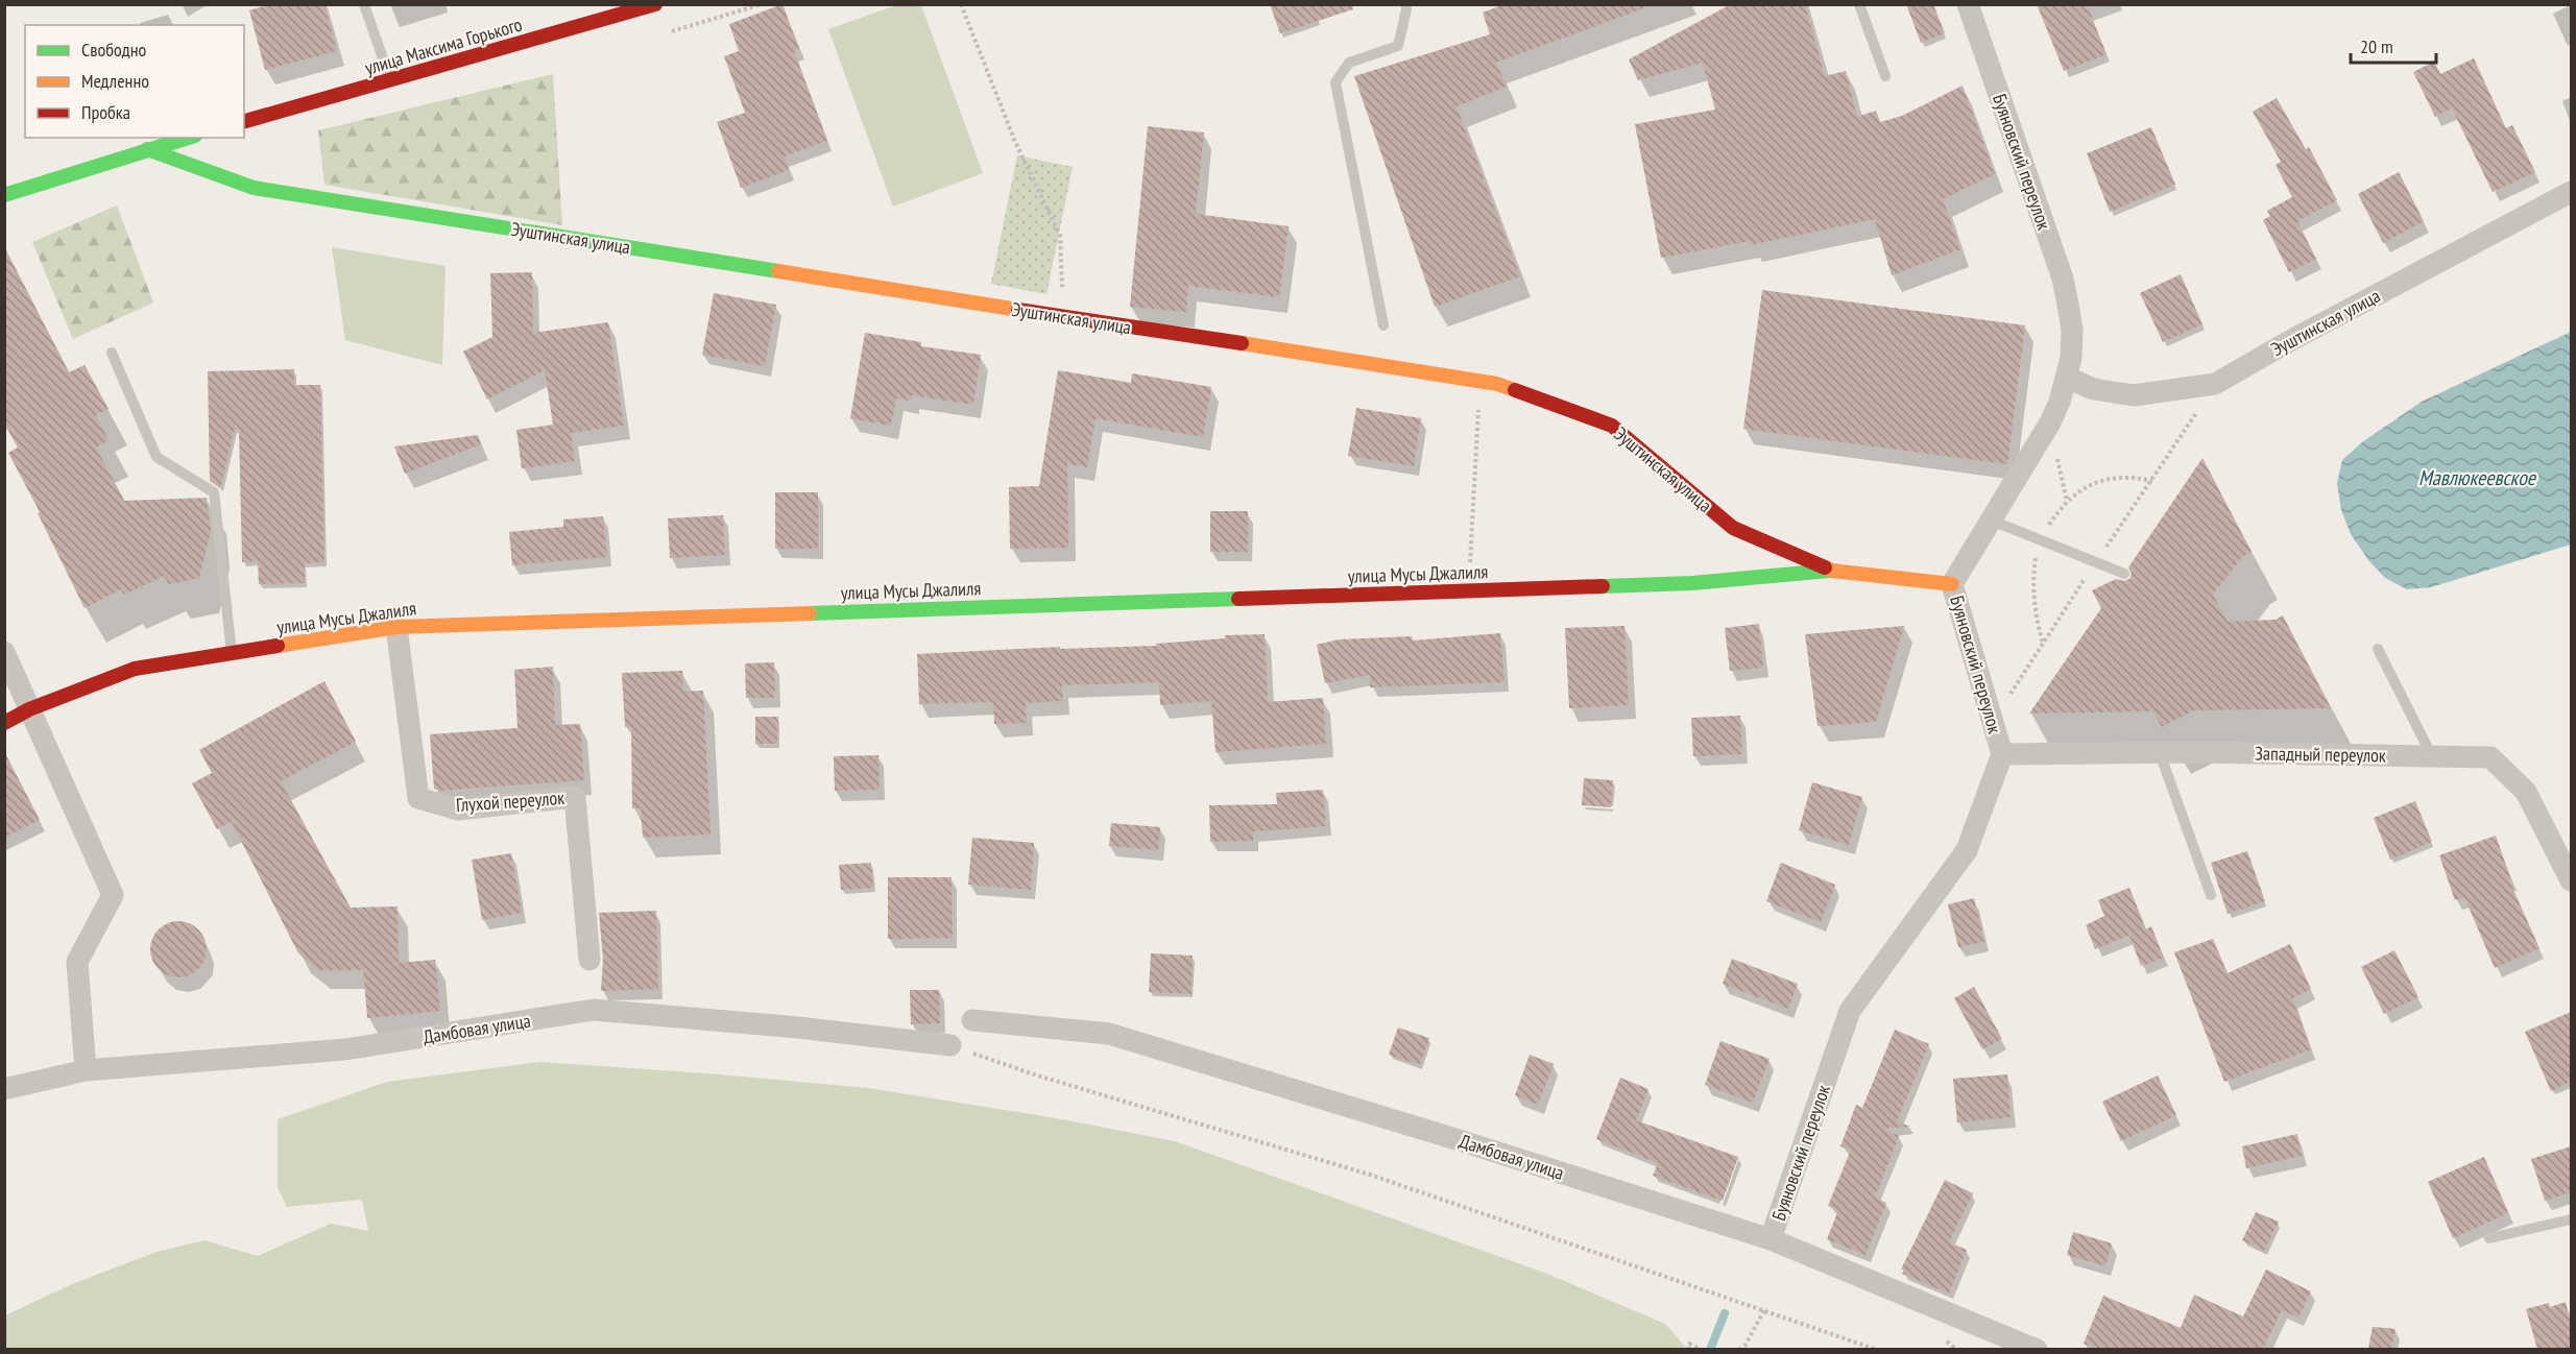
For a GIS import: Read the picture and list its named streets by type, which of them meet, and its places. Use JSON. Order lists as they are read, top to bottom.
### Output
{
  "streets": {
    "street": [
      "улица Максима Горького",
      "Буяновский переулок",
      "Эуштинская улица",
      "улица Мусы Джалиля",
      "Западный переулок",
      "Глухой переулок",
      "Дамбовая улица"
    ]
  },
  "crossings": [
    ["Буяновский переулок", "Эуштинская улица"],
    ["Буяновский переулок", "Западный переулок"],
    ["Буяновский переулок", "Дамбовая улица"],
    ["Эуштинская улица", "улица Мусы Джалиля"],
    ["улица Мусы Джалиля", "Глухой переулок"]
  ],
  "water": ["Мавлюкеевское"],
  "legend": ["Свободно", "Медленно", "Пробка"],
  "scale_bar": "20 m"
}
